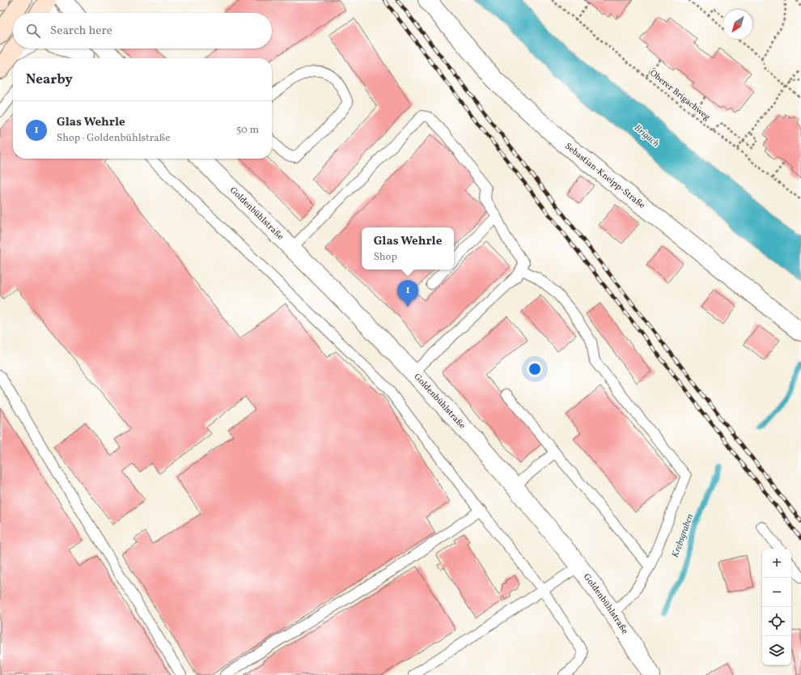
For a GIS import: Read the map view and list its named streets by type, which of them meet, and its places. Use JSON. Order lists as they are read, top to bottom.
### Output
{
  "streets": {
    "street": ["Sebastian-Kneipp-Straße", "Goldenbühlstraße"],
    "path": ["Oberer Brigachweg"]
  },
  "water": ["Brigach", "Krebsgraben"],
  "north": "bottom left",
  "page": {
    "search": "Search here",
    "heading": "Nearby",
    "list": [
      {
        "mark": "1",
        "name": "Glas Wehrle",
        "note": "Shop · Goldenbühlstraße",
        "value": "50 m"
      }
    ],
    "popup": ["Glas Wehrle", "Shop"],
    "pins": "1",
    "map_buttons": ["+", "−"]
  }
}
